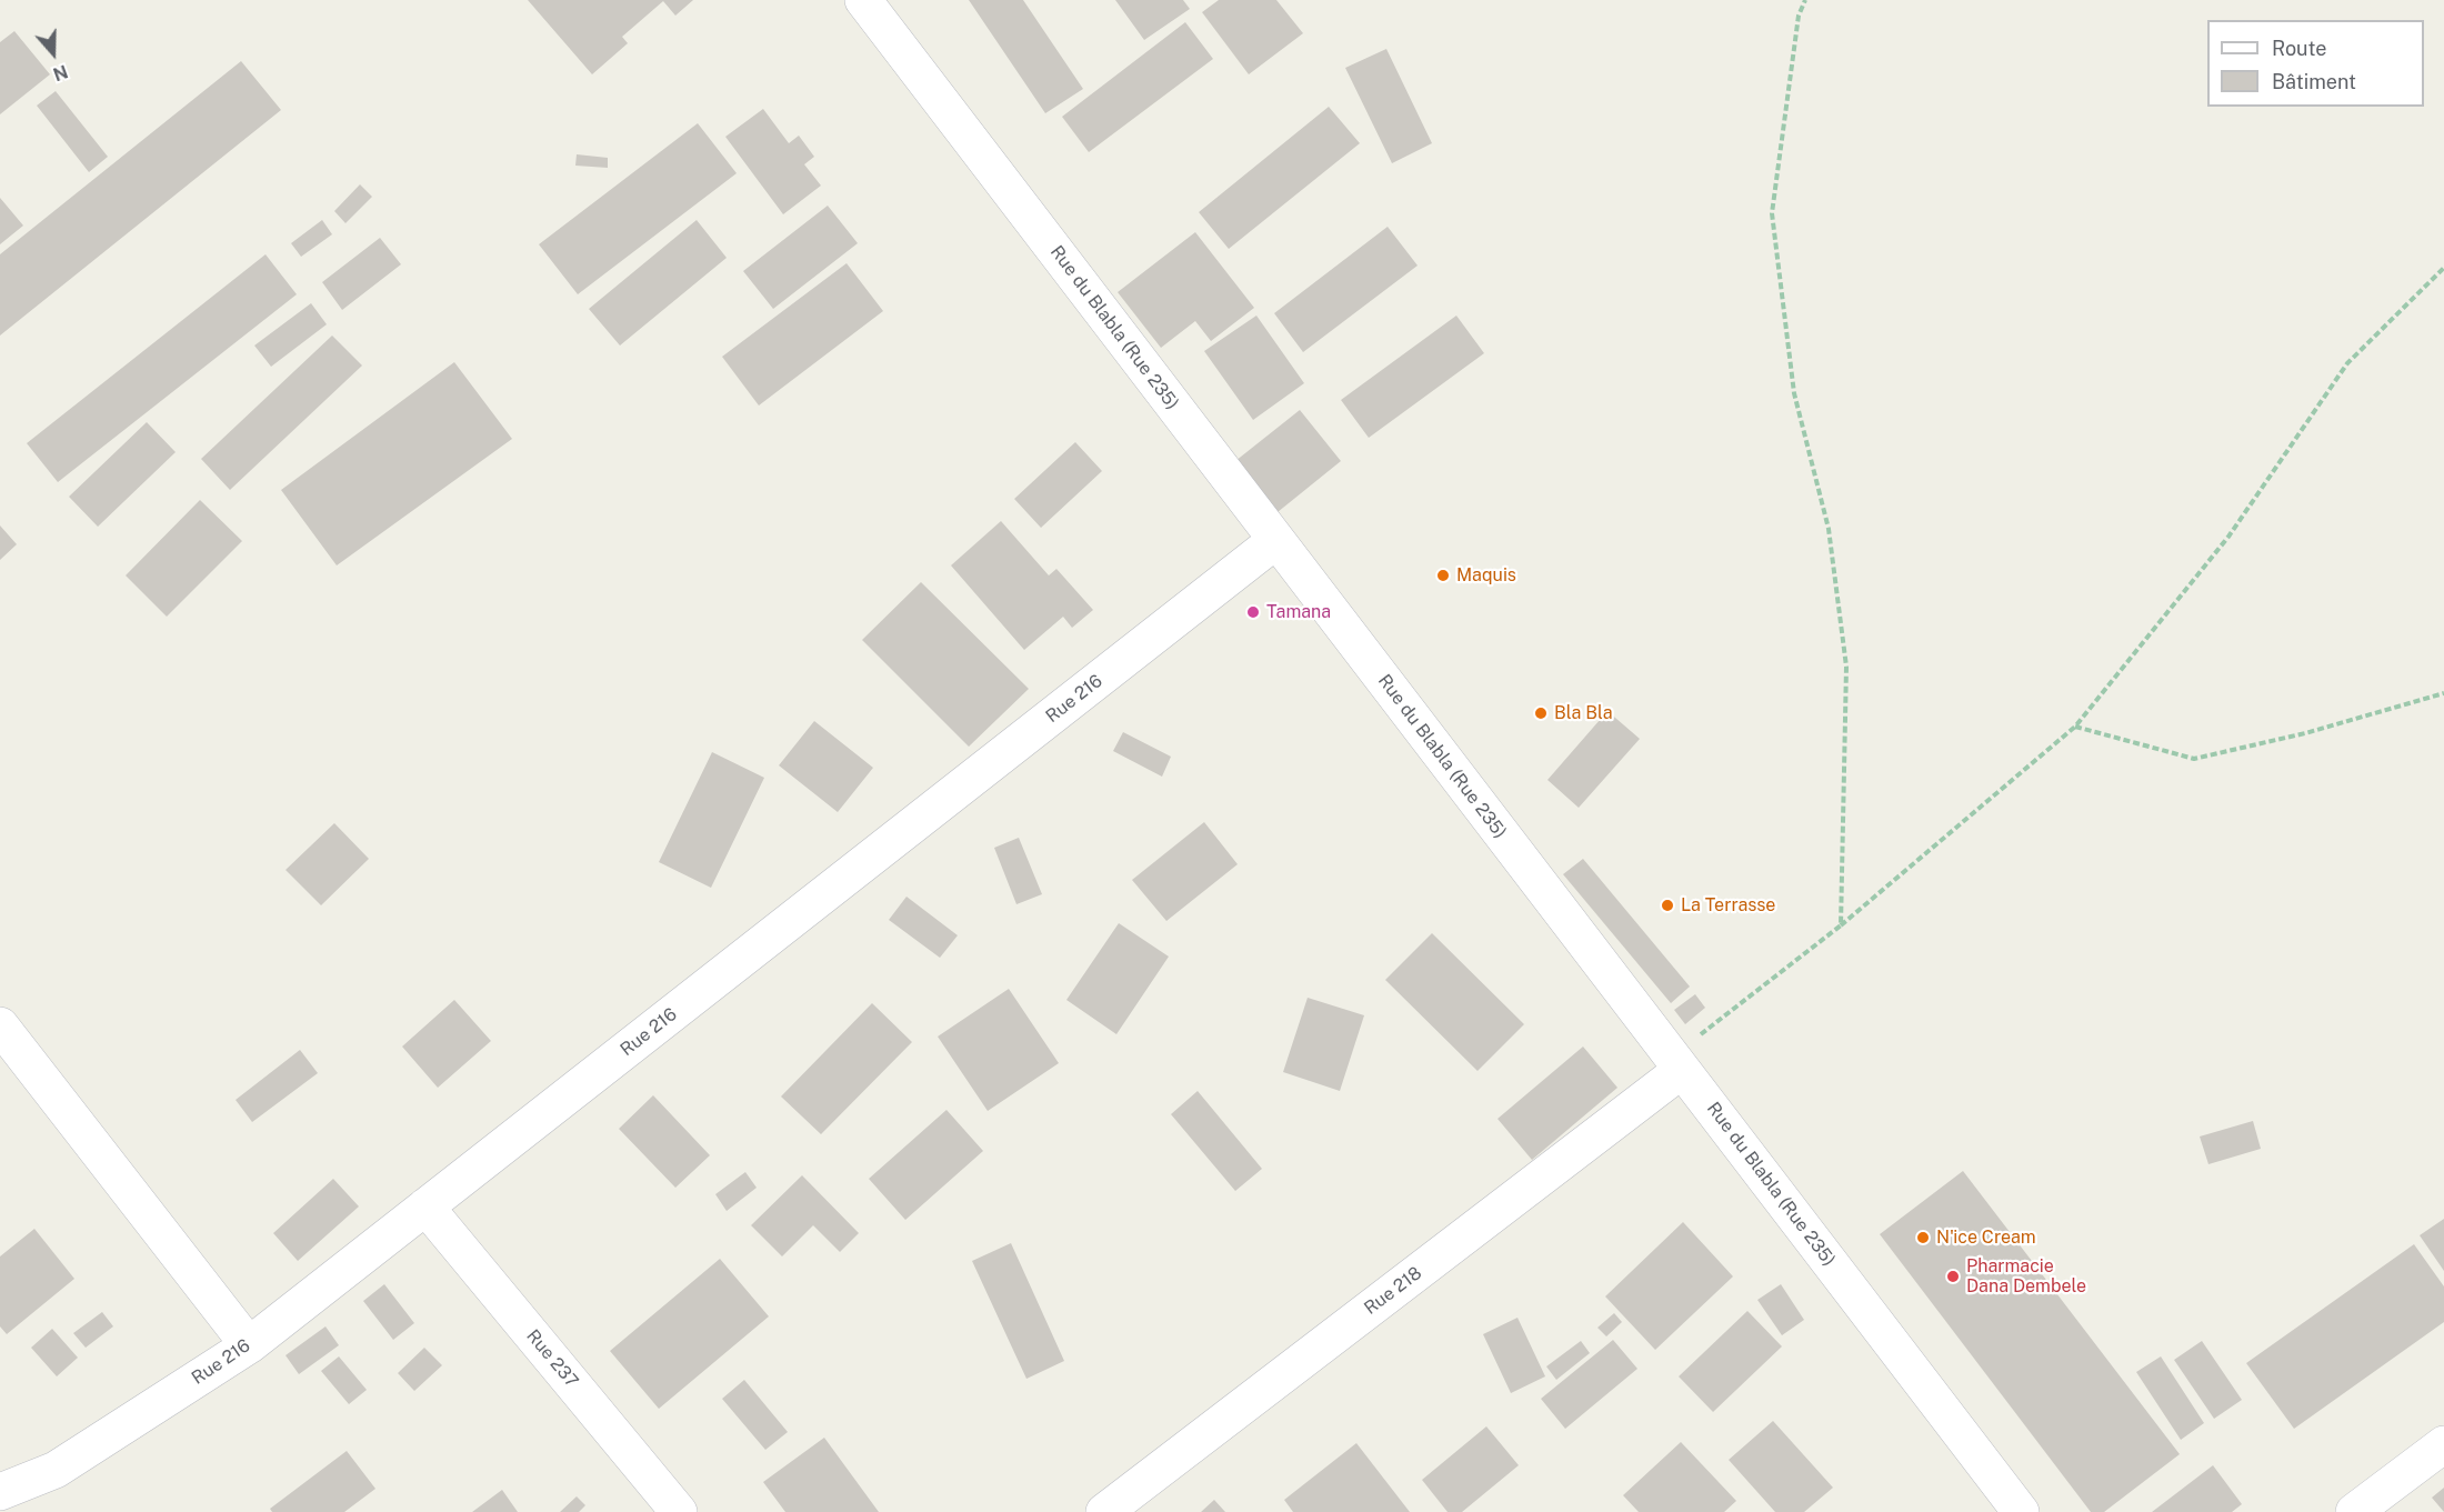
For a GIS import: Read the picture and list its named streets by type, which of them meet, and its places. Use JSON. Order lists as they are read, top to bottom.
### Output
{
  "streets": {
    "street": [
      "Rue du Blabla (Rue 235)",
      "Rue 216",
      "Rue 218",
      "Rue 237"
    ]
  },
  "crossings": [
    ["Rue du Blabla (Rue 235)", "Rue 216"],
    ["Rue du Blabla (Rue 235)", "Rue 218"],
    ["Rue 216", "Rue 237"]
  ],
  "places": [
    "Maquis",
    "Tamana",
    "Bla Bla",
    "La Terrasse",
    "N'ice Cream",
    "Pharmacie Dana Dembele"
  ],
  "legend": ["Route", "Bâtiment"],
  "north": "bottom"
}
